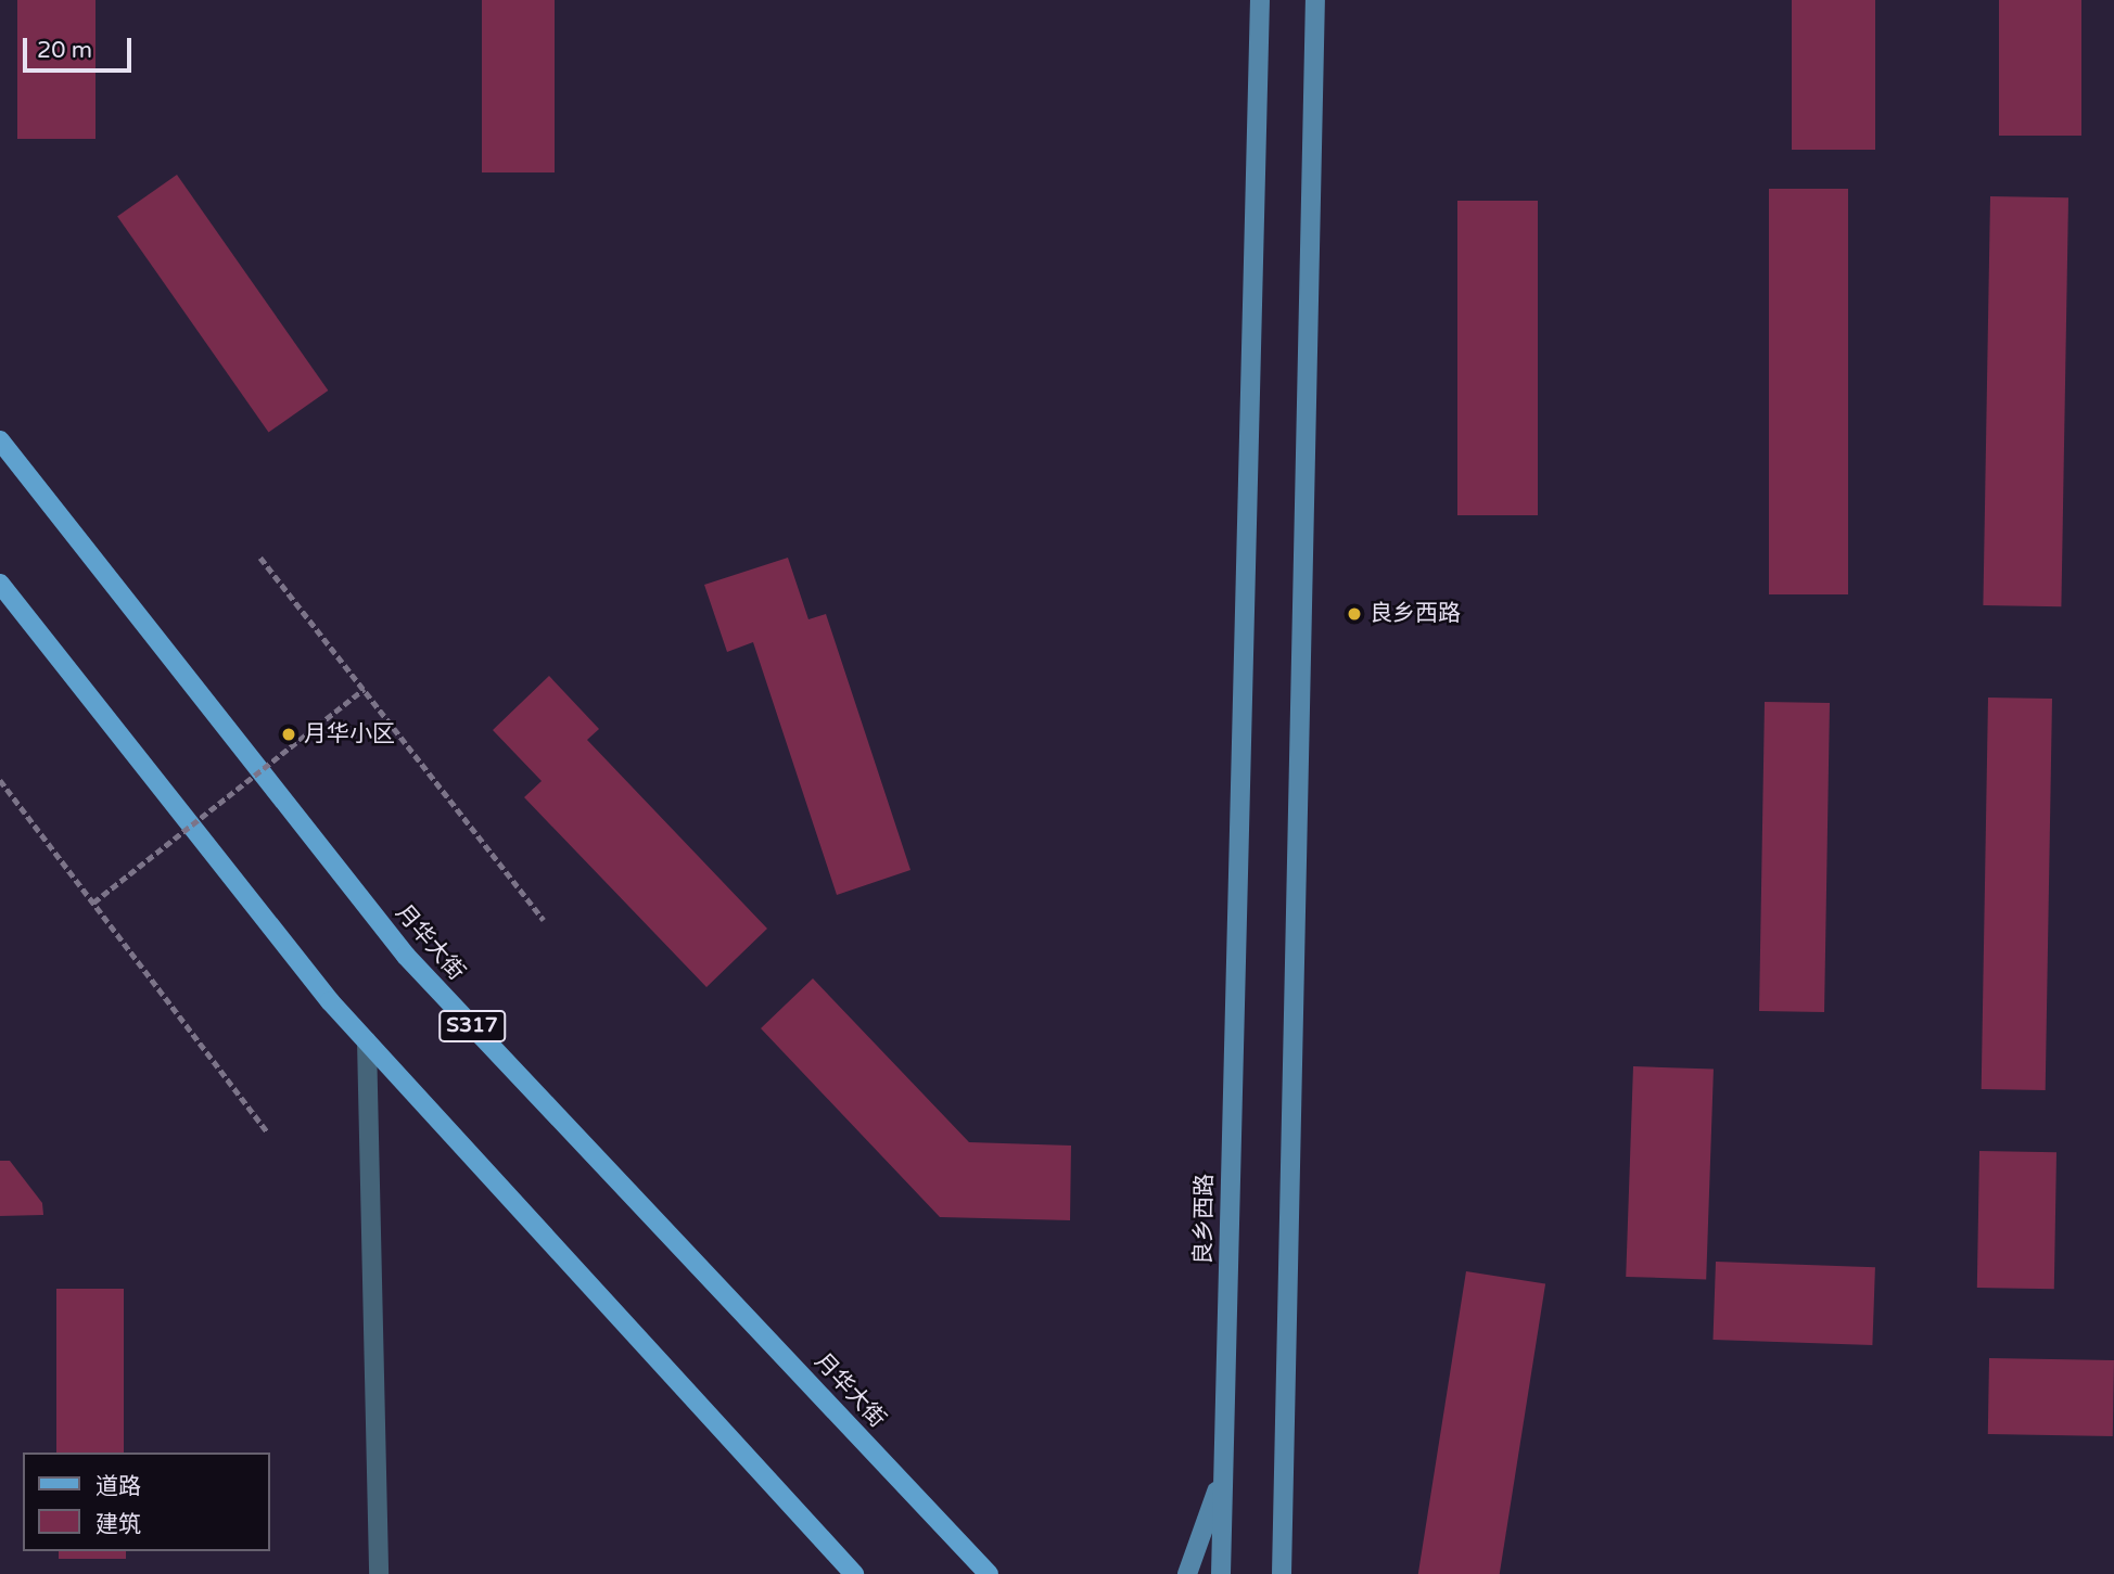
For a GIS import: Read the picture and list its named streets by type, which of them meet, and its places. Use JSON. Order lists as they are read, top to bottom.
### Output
{
  "streets": {
    "main road": ["月华大街", "S317", "良乡西路"]
  },
  "places": ["良乡西路", "月华小区"],
  "legend": ["道路", "建筑"],
  "scale_bar": "20 m"
}
